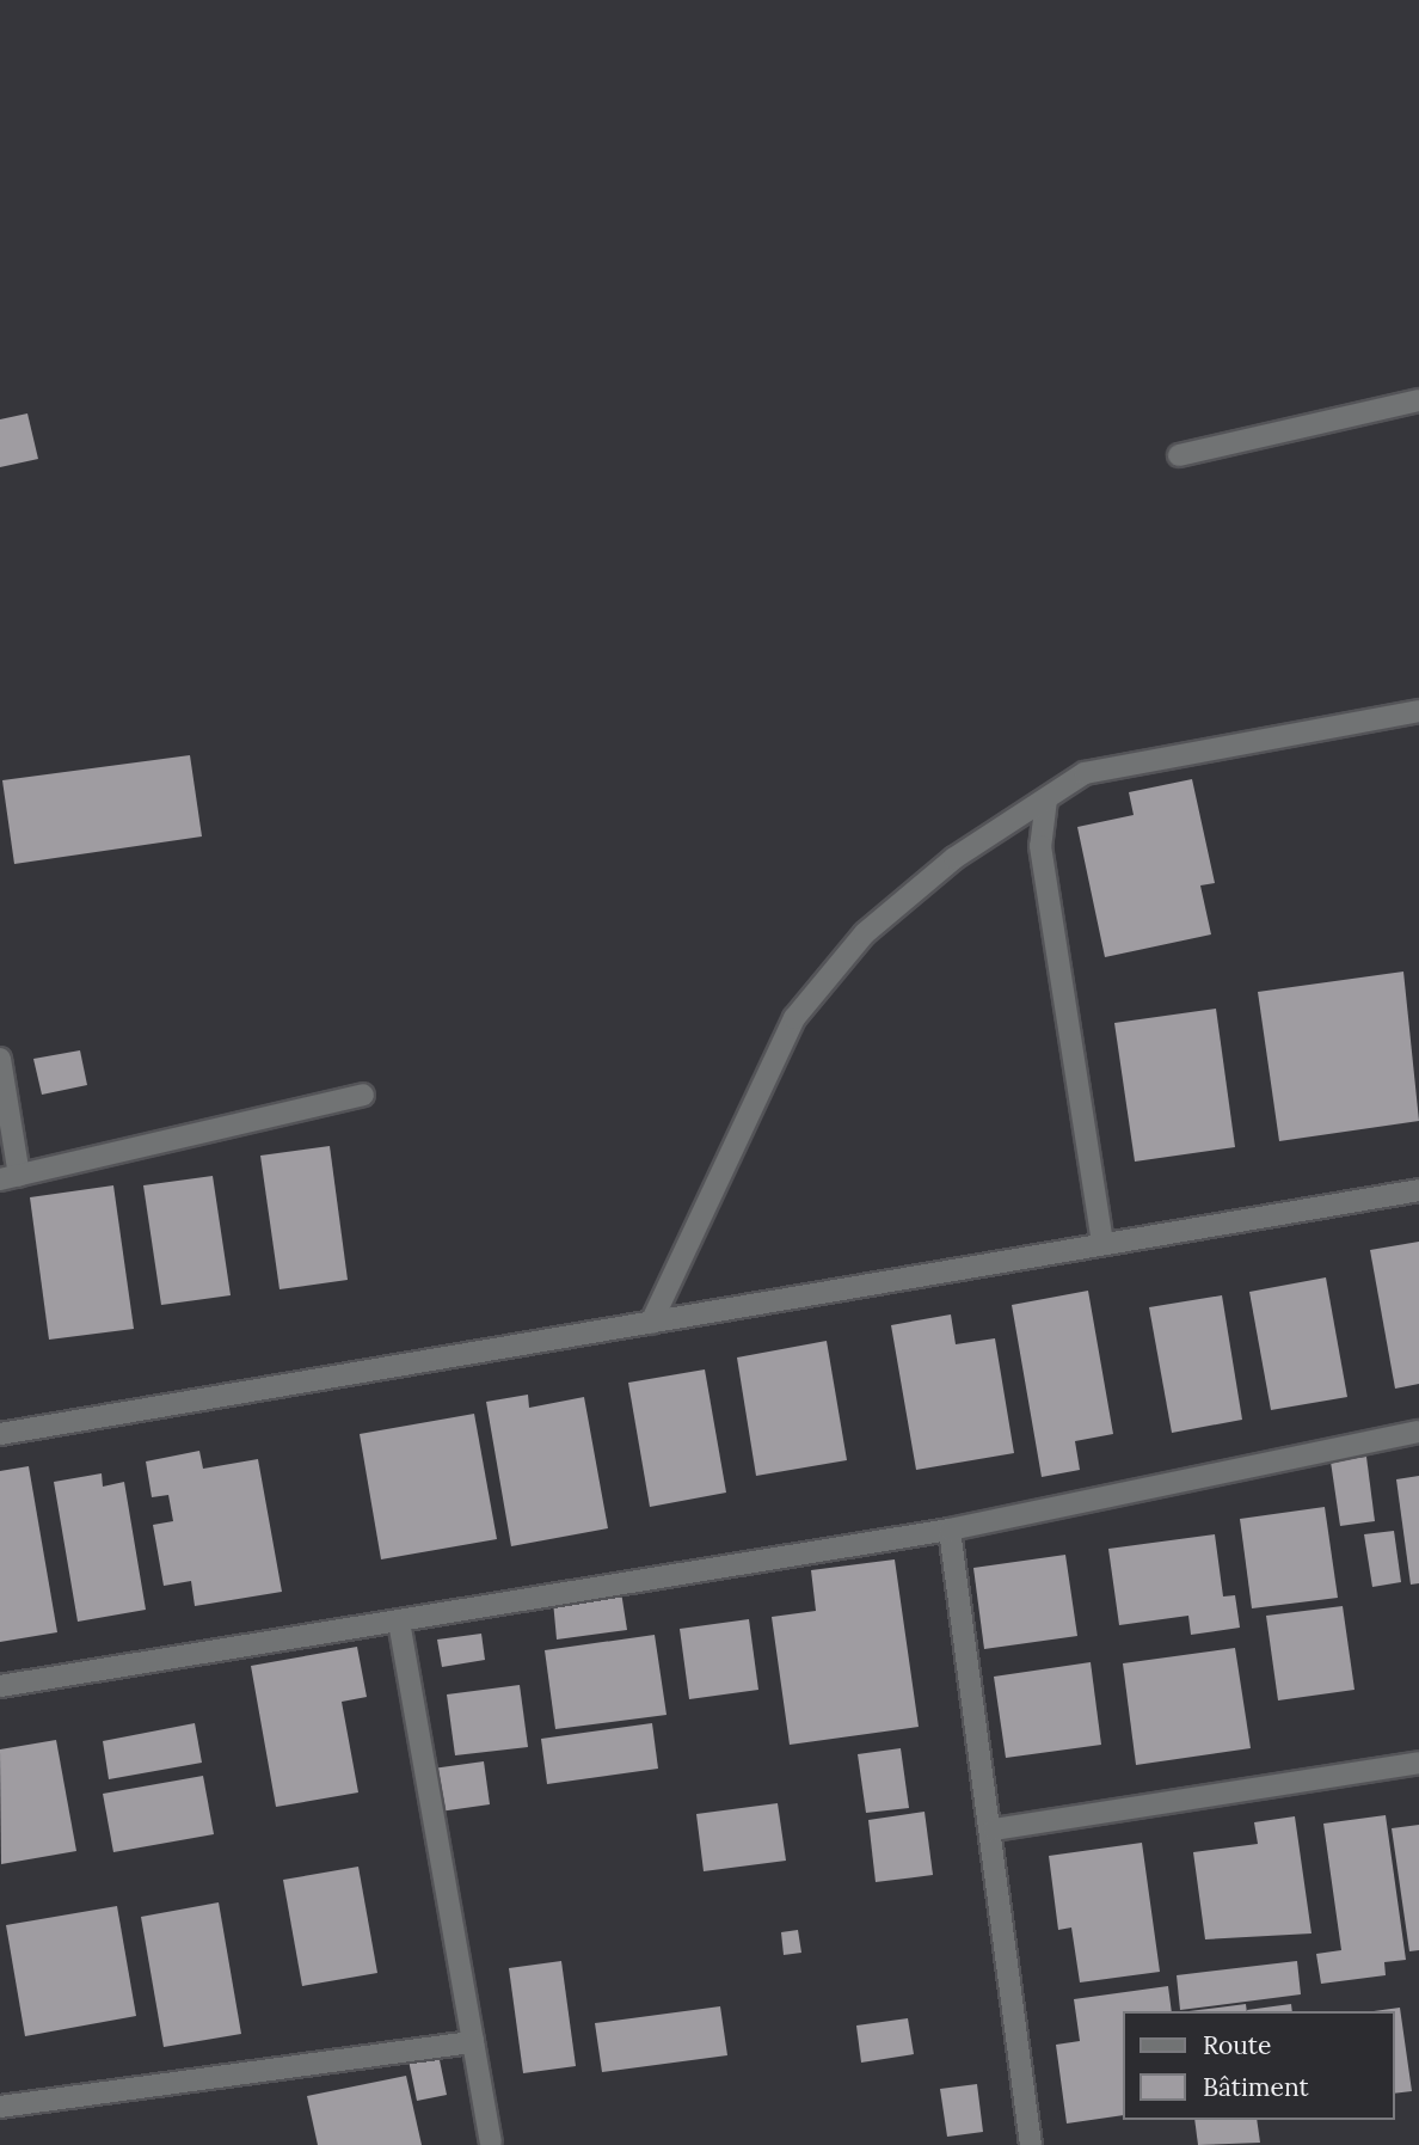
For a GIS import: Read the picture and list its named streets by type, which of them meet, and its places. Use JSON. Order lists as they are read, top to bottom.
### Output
{
  "legend": ["Route", "Bâtiment"]
}
